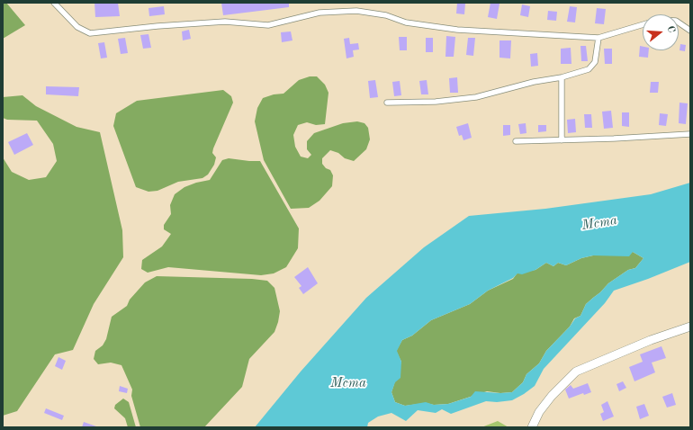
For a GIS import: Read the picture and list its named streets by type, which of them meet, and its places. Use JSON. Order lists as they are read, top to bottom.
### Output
{
  "water": ["Мста"],
  "north": "right"
}
